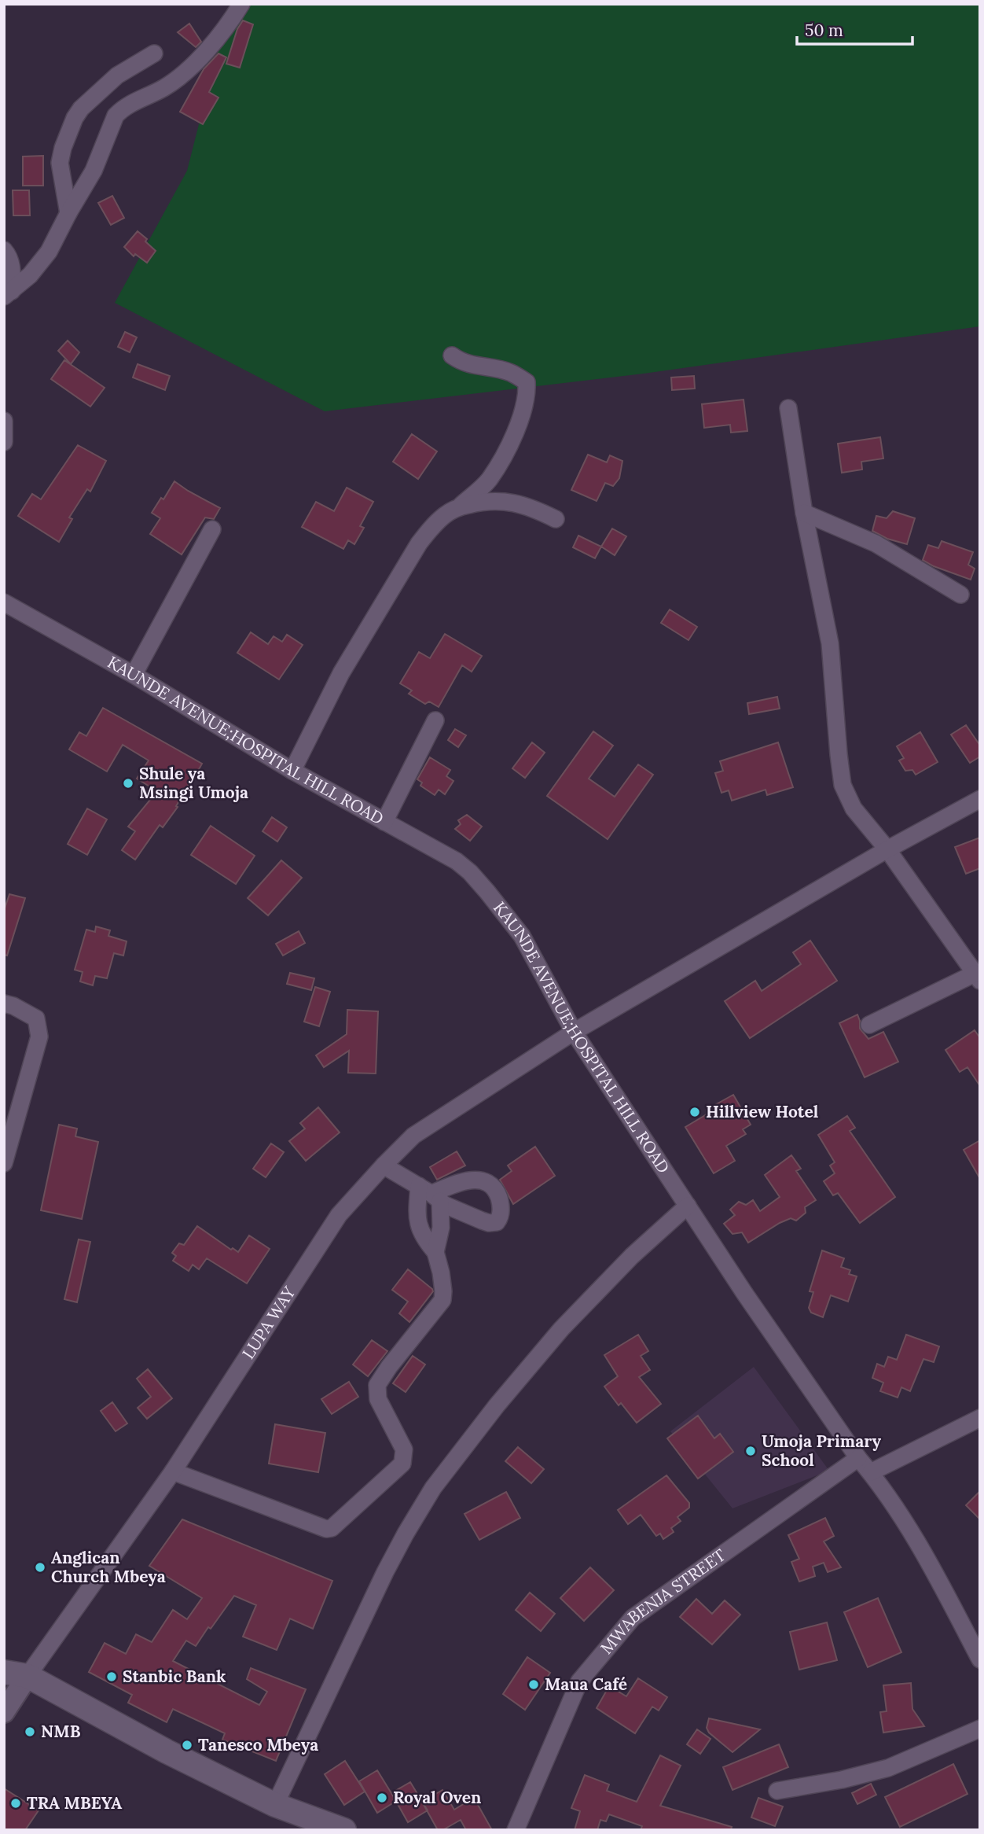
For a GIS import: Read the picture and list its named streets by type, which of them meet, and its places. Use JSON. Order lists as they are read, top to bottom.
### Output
{
  "streets": {
    "street": ["KAUNDE AVENUE;HOSPITAL HILL ROAD", "LUPA WAY", "MWABENJA STREET"]
  },
  "crossings": [
    ["KAUNDE AVENUE;HOSPITAL HILL ROAD", "LUPA WAY"],
    ["KAUNDE AVENUE;HOSPITAL HILL ROAD", "MWABENJA STREET"]
  ],
  "places": [
    "Shule ya Msingi Umoja",
    "Hillview Hotel",
    "Umoja Primary School",
    "Anglican Church Mbeya",
    "Stanbic Bank",
    "Maua Café",
    "NMB",
    "Tanesco Mbeya",
    "Royal Oven",
    "TRA MBEYA"
  ],
  "scale_bar": "50 m"
}
